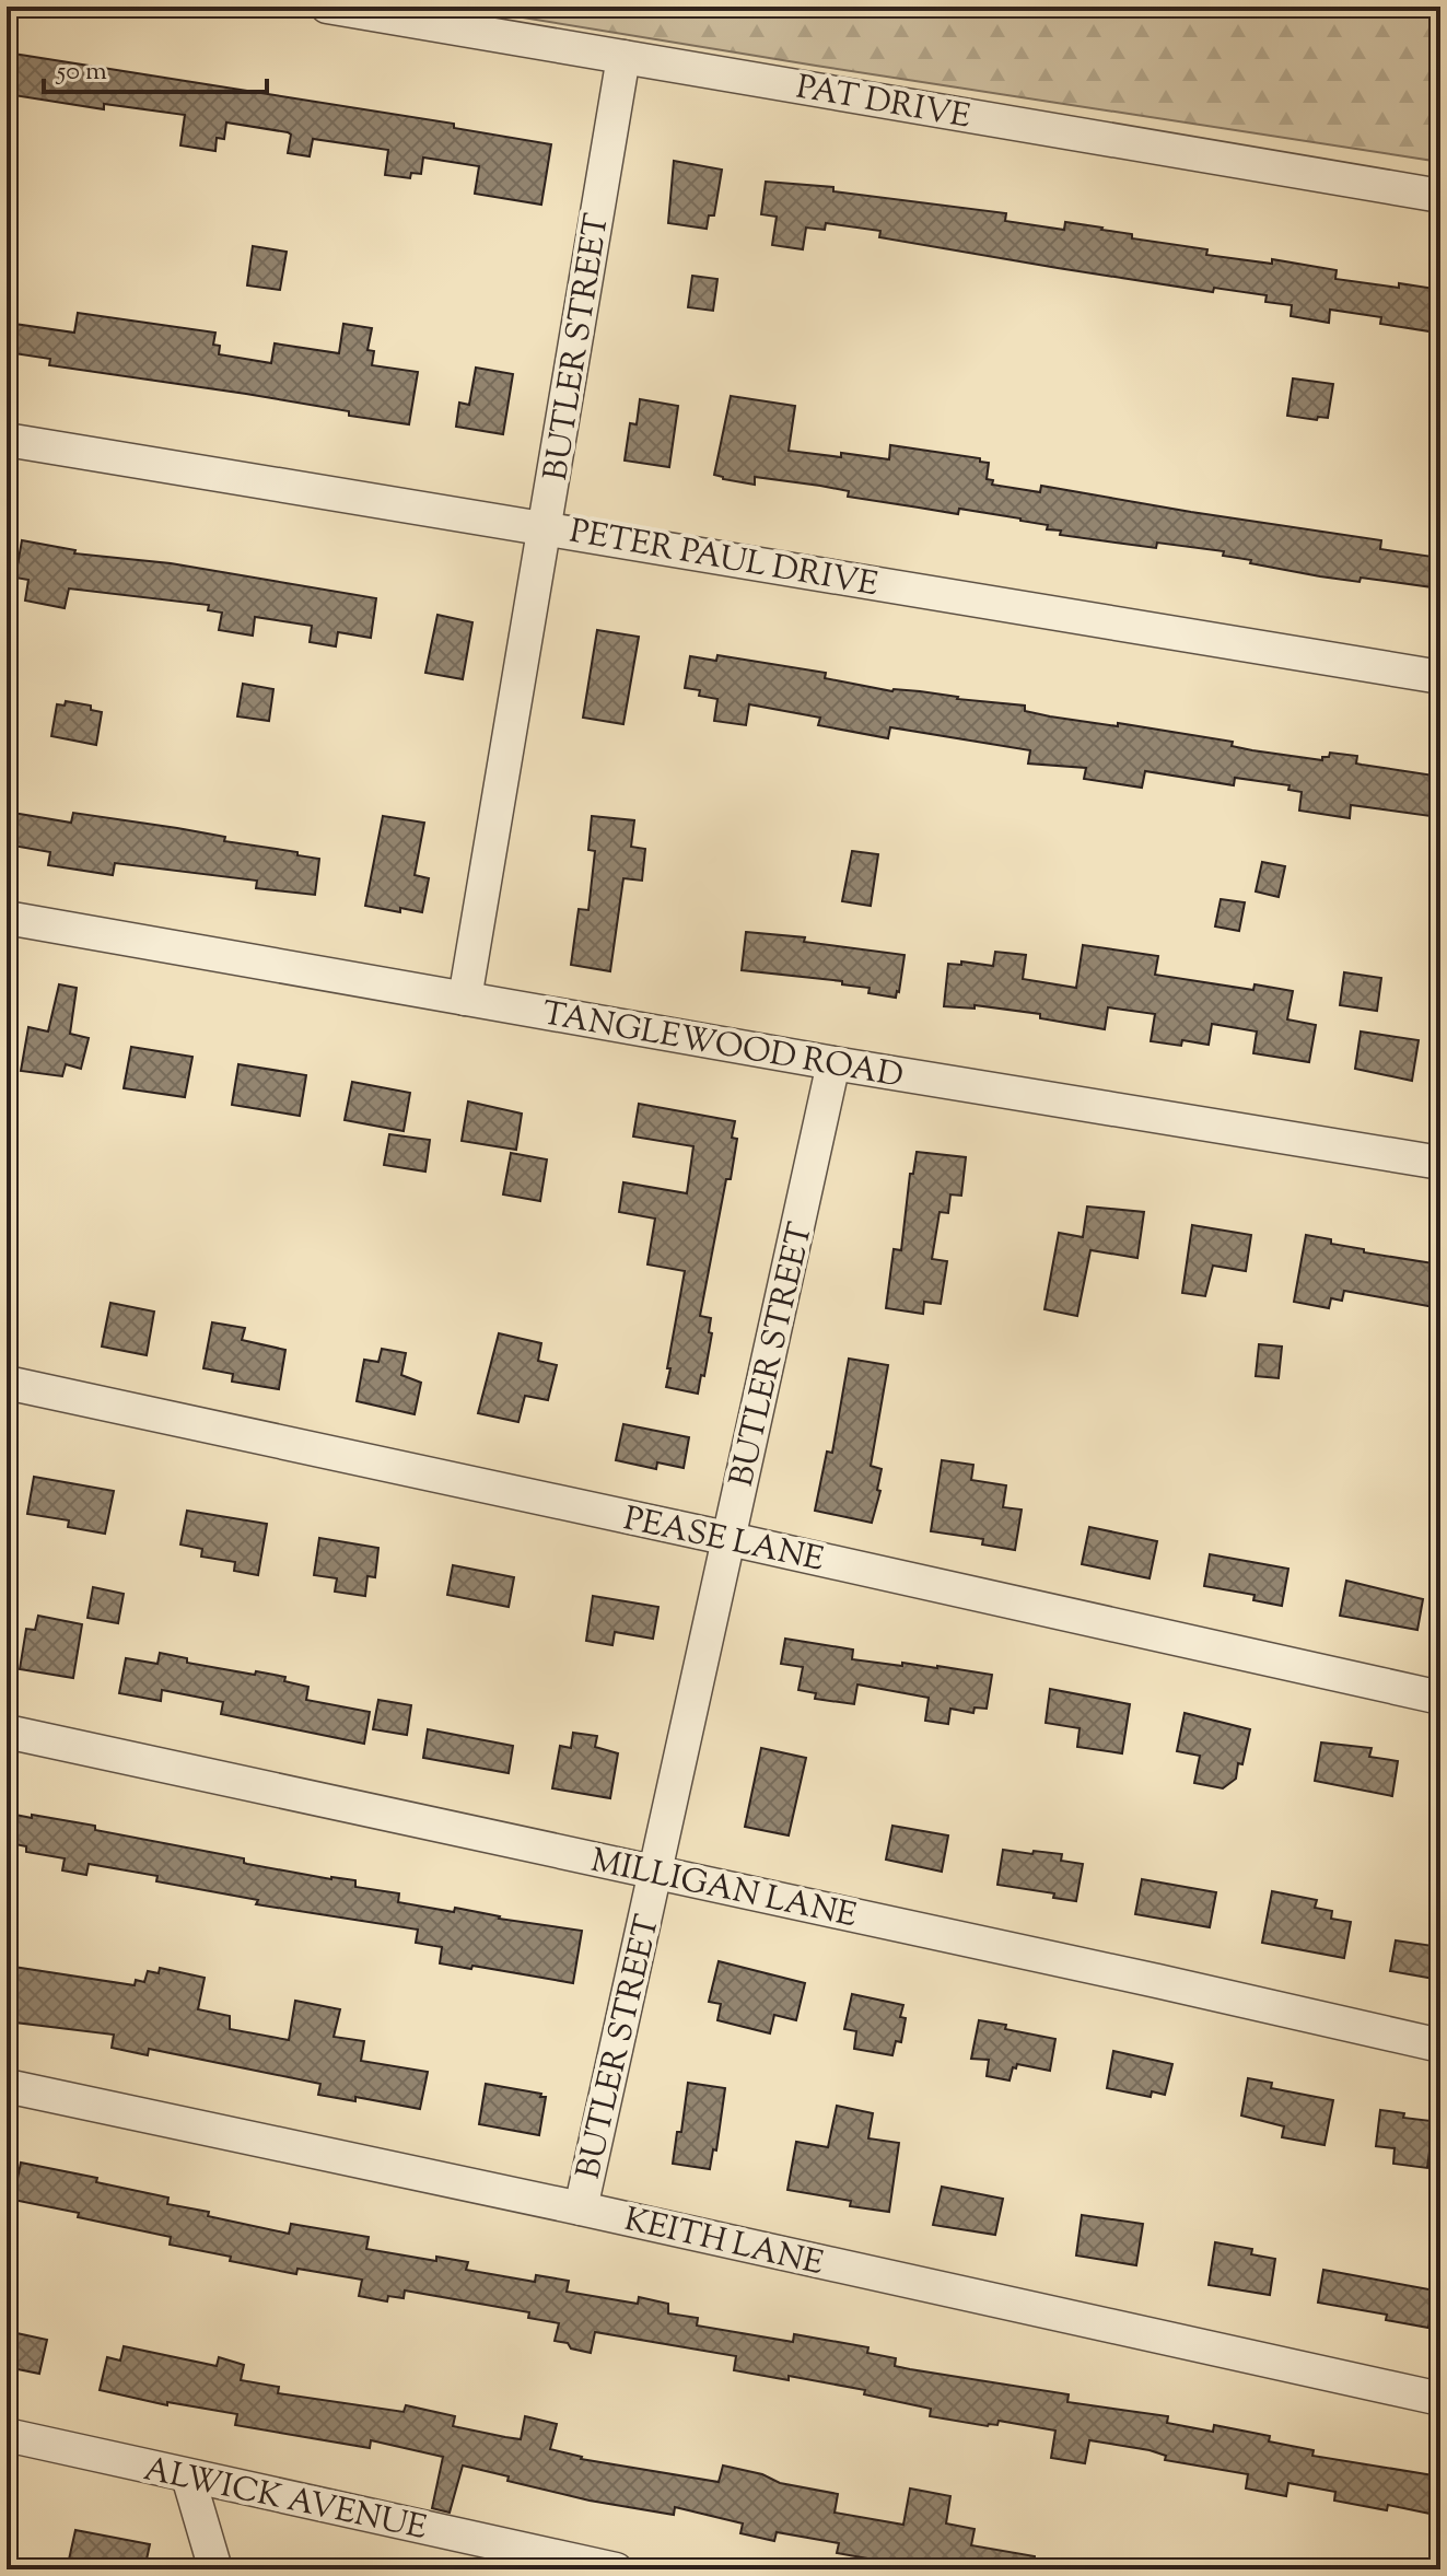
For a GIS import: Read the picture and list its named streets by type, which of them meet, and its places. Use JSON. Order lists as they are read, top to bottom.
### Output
{
  "streets": {
    "street": [
      "PAT DRIVE",
      "BUTLER STREET",
      "PETER PAUL DRIVE",
      "TANGLEWOOD ROAD",
      "PEASE LANE",
      "MILLIGAN LANE",
      "KEITH LANE",
      "ALWICK AVENUE"
    ]
  },
  "crossings": [
    ["PAT DRIVE", "BUTLER STREET"],
    ["BUTLER STREET", "PETER PAUL DRIVE"],
    ["BUTLER STREET", "TANGLEWOOD ROAD"],
    ["BUTLER STREET", "PEASE LANE"],
    ["BUTLER STREET", "MILLIGAN LANE"],
    ["BUTLER STREET", "KEITH LANE"]
  ],
  "scale_bar": "50 m"
}
